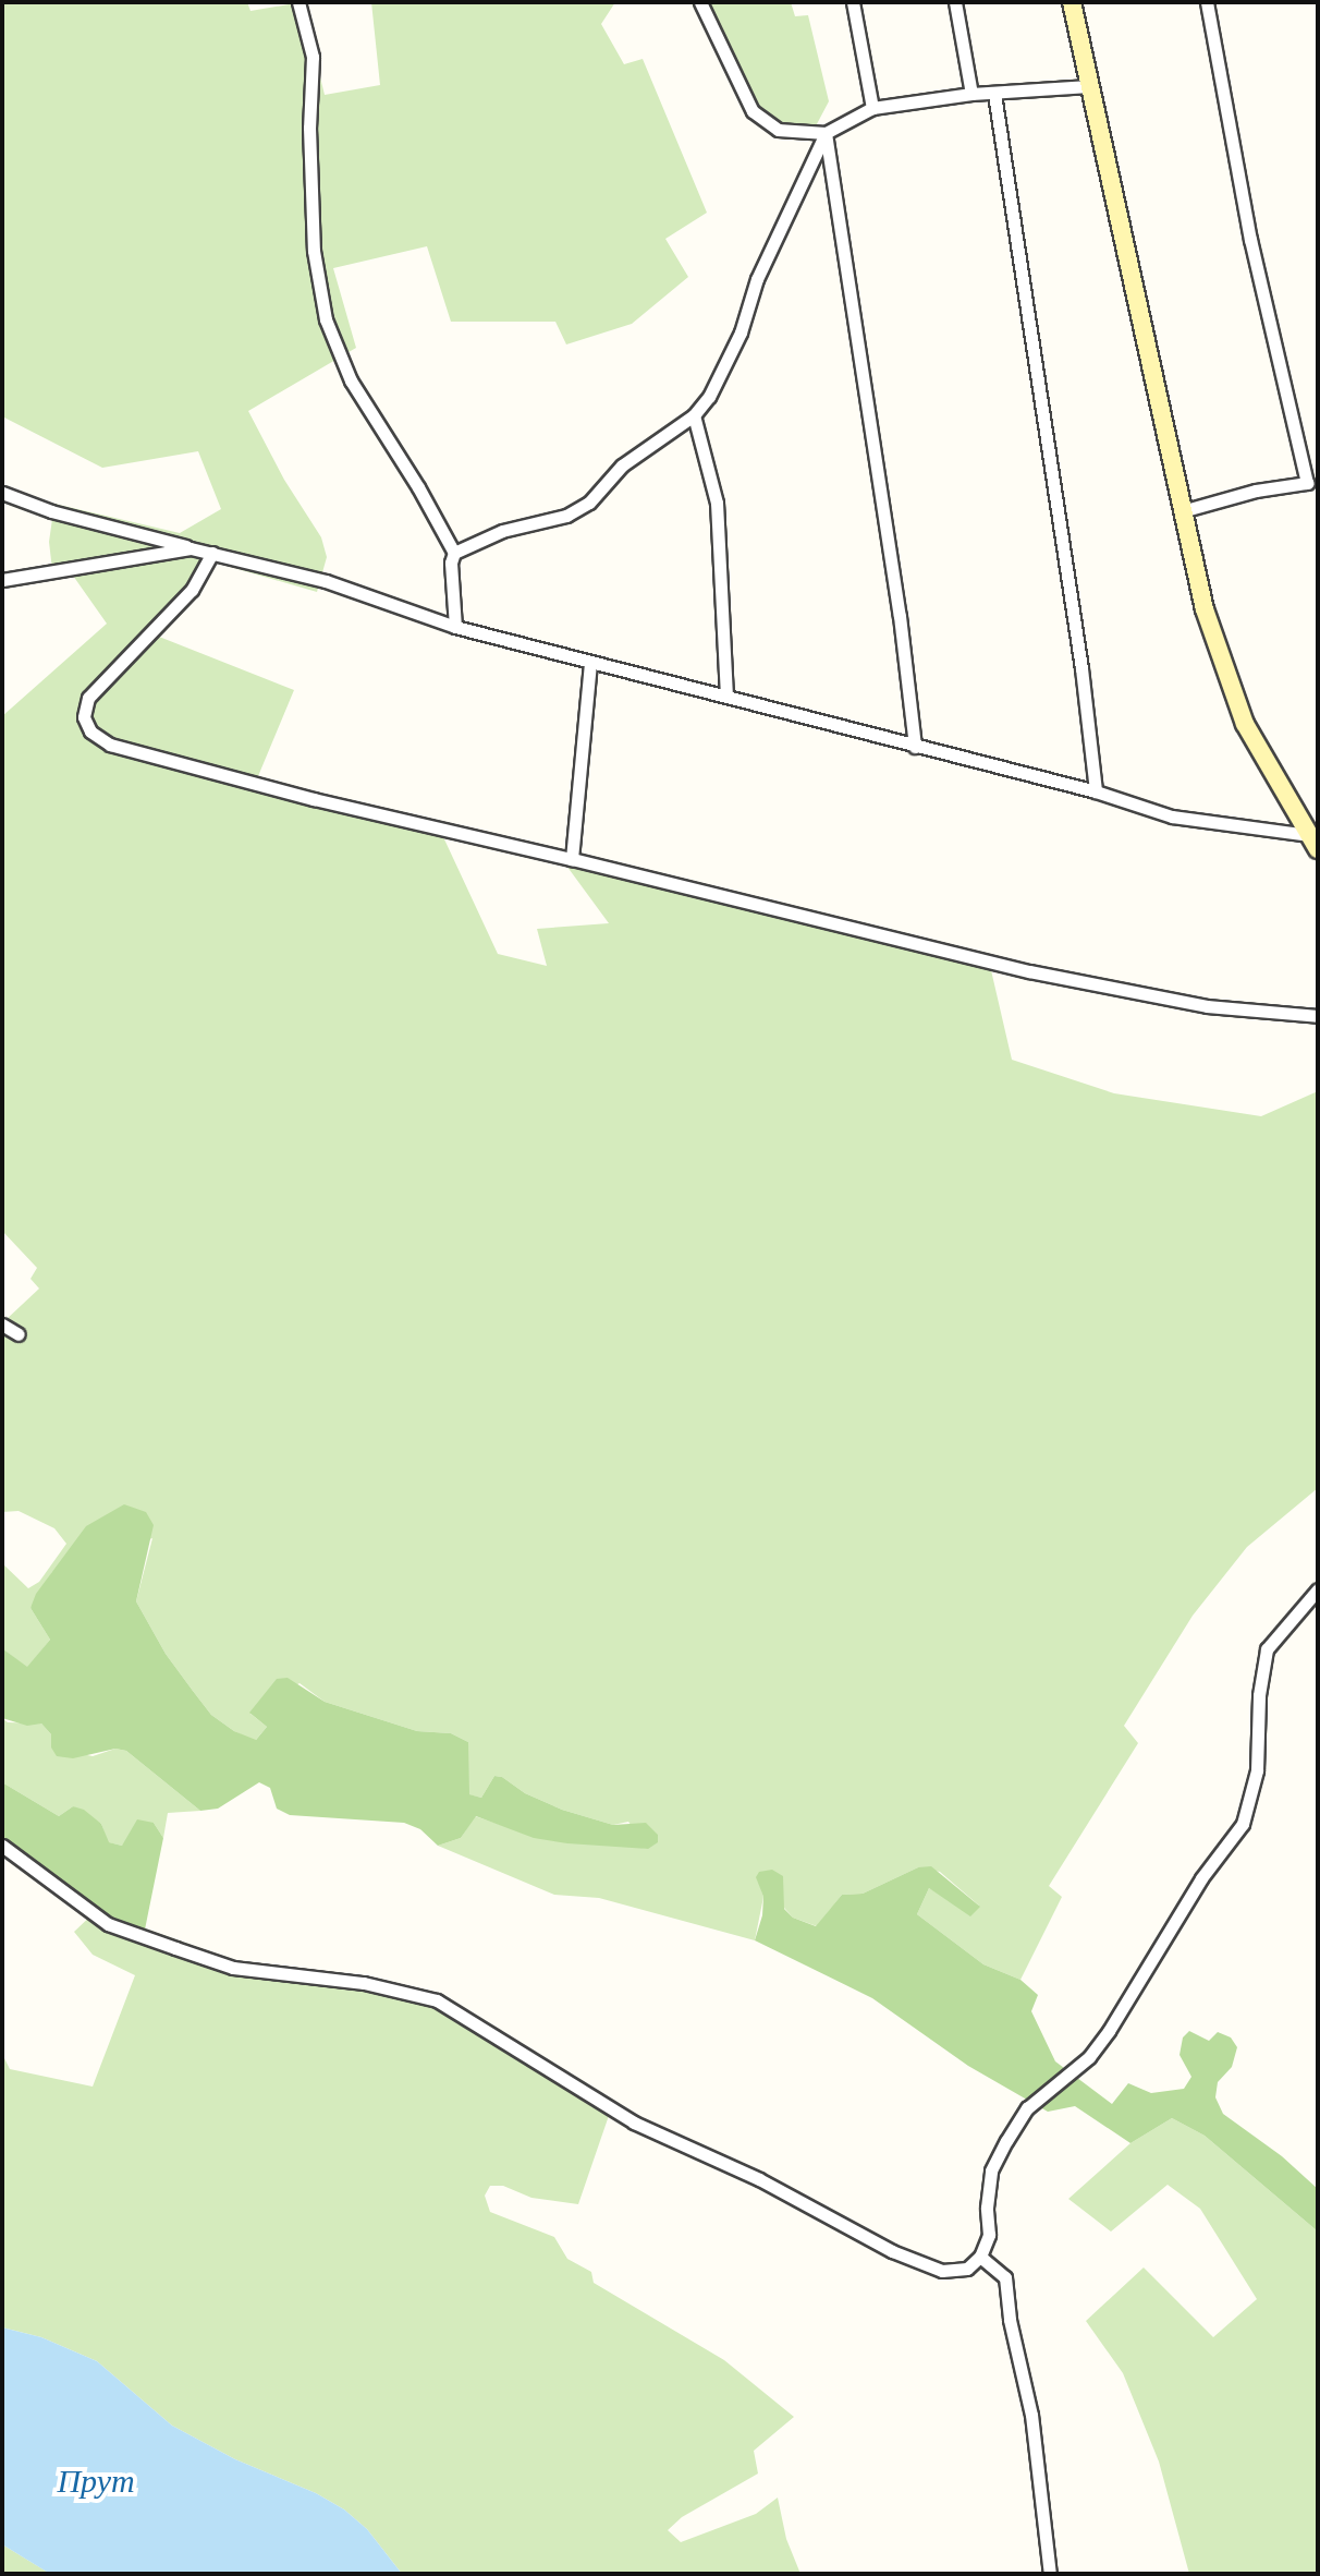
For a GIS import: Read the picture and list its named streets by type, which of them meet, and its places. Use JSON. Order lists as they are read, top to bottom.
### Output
{
  "water": ["Прут"]
}
